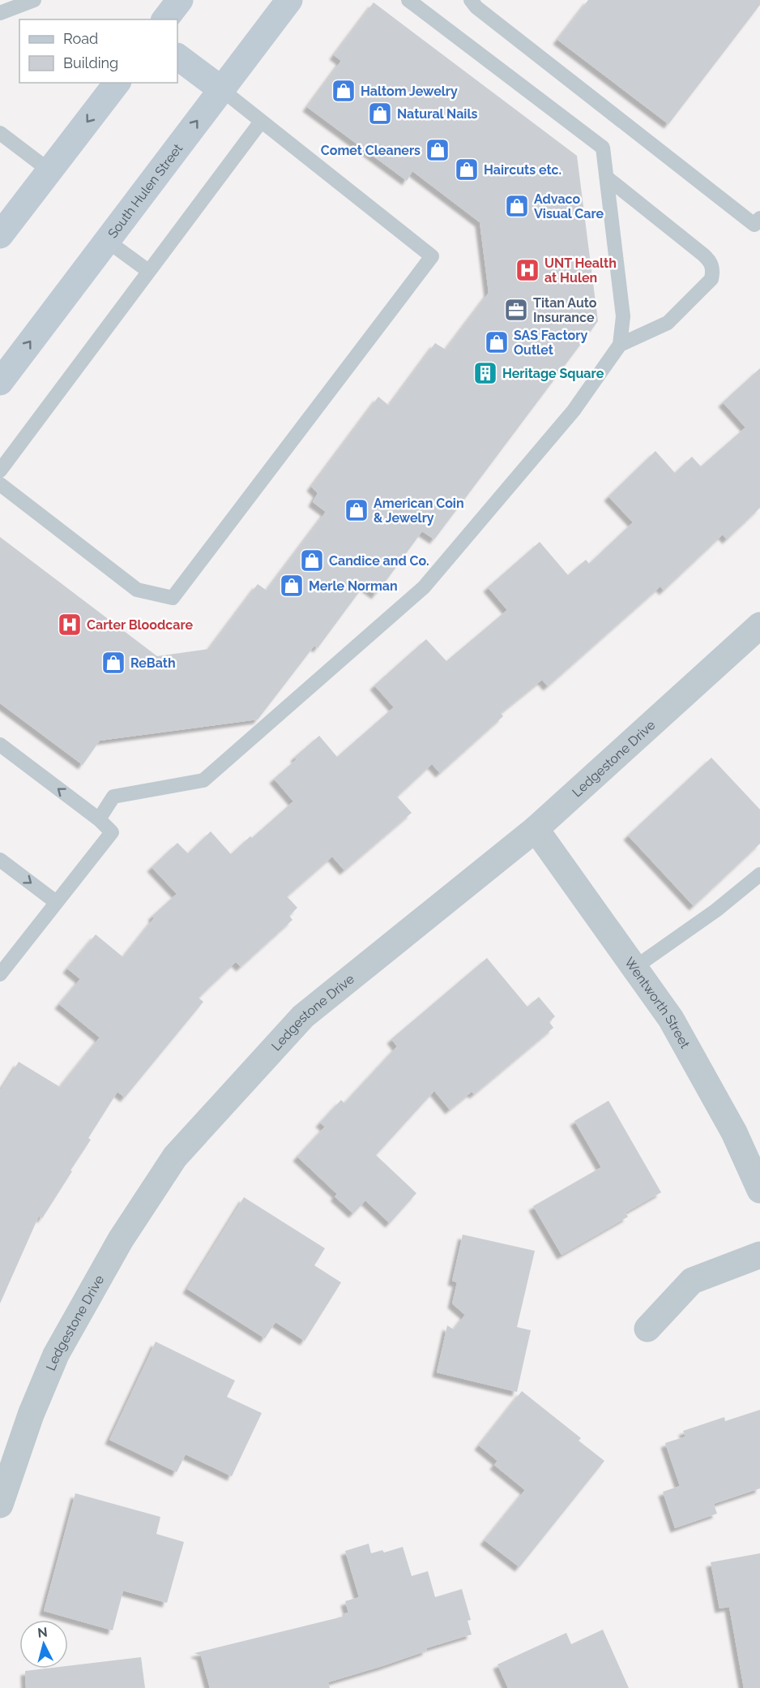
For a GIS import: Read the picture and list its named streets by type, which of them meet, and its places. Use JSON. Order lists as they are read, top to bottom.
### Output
{
  "streets": {
    "main road": ["South Hulen Street"],
    "street": ["Ledgestone Drive", "Wentworth Street"]
  },
  "crossings": [
    ["Ledgestone Drive", "Wentworth Street"]
  ],
  "places": {
    "shop": [
      "Haltom Jewelry",
      "Natural Nails",
      "Comet Cleaners",
      "Haircuts etc.",
      "Advaco Visual Care",
      "SAS Factory Outlet",
      "American Coin & Jewelry",
      "Candice and Co.",
      "Merle Norman",
      "ReBath"
    ],
    "hospital": ["UNT Health at Hulen", "Carter Bloodcare"],
    "office": ["Titan Auto Insurance"],
    "building": ["Heritage Square"]
  },
  "legend": ["Road", "Building"],
  "north": "top"
}
